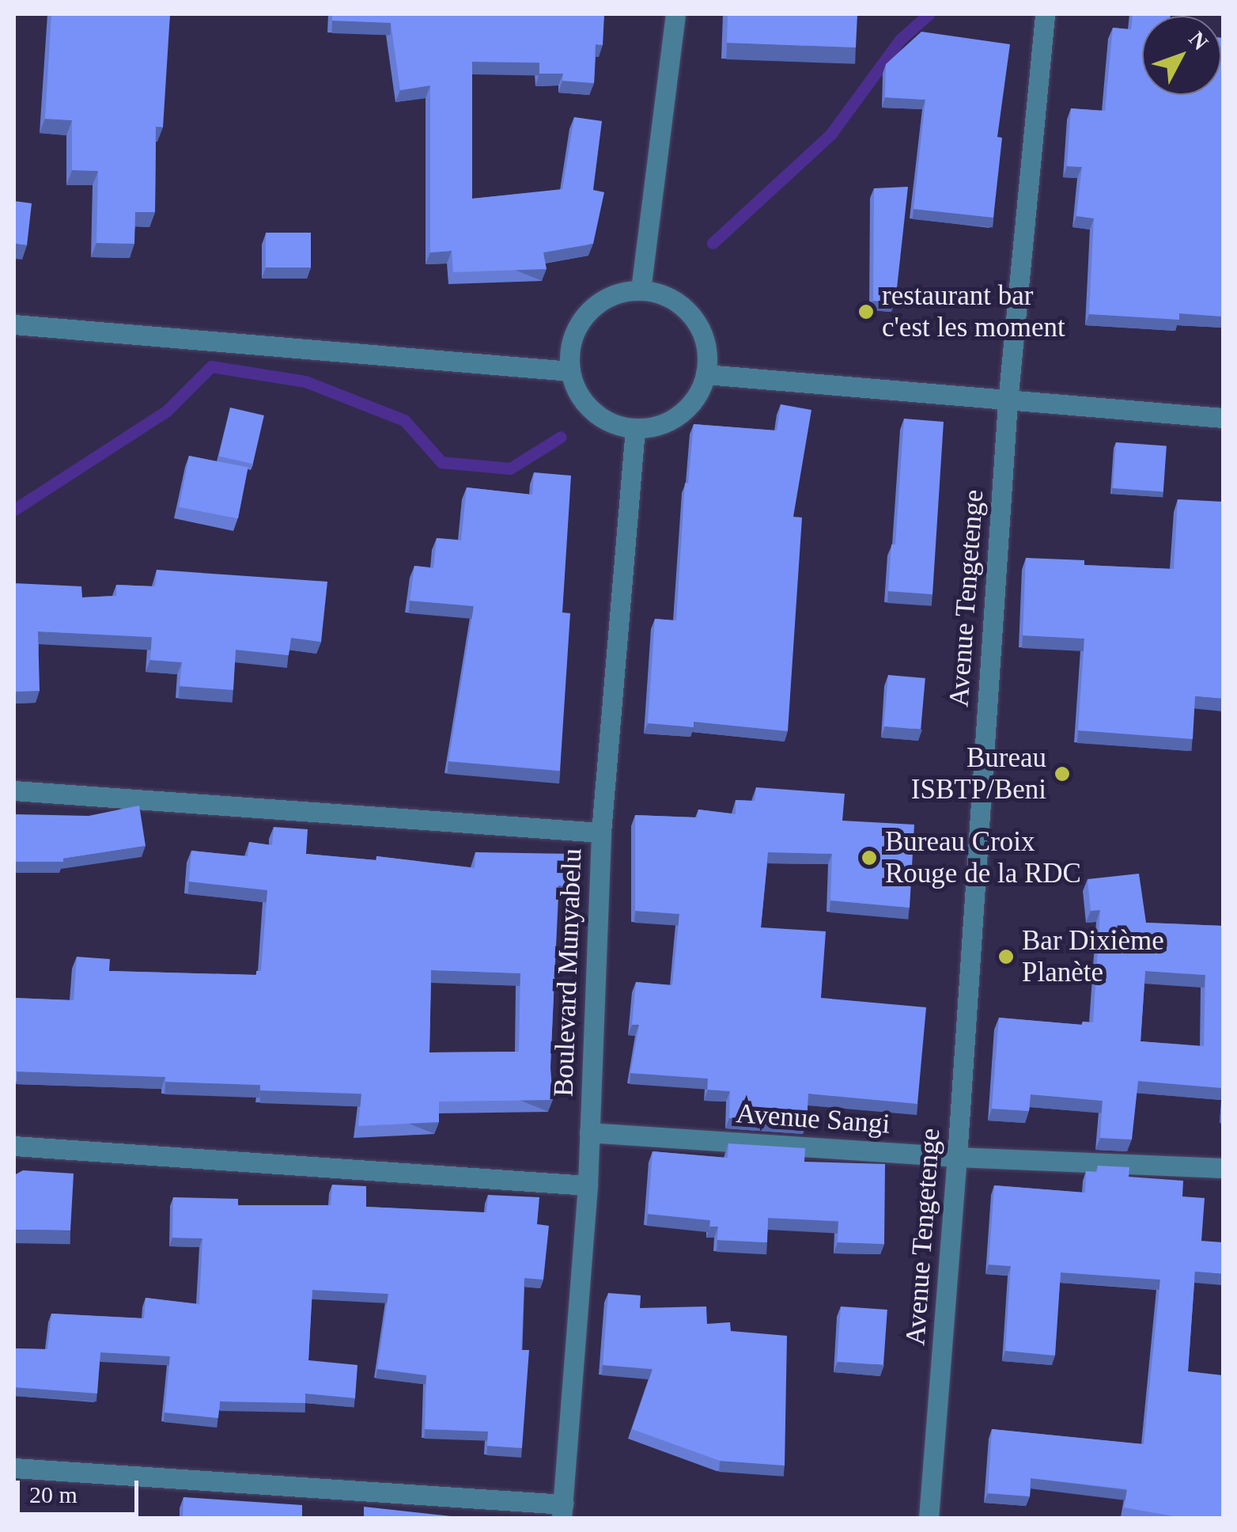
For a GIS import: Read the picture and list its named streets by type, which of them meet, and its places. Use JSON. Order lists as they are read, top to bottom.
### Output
{
  "streets": {
    "street": ["Avenue Tengetenge", "Boulevard Munyabelu", "Avenue Sangi"]
  },
  "crossings": [
    ["Avenue Tengetenge", "Avenue Sangi"],
    ["Boulevard Munyabelu", "Avenue Sangi"]
  ],
  "places": [
    "restaurant bar c'est les moment",
    "Bureau ISBTP/Beni",
    "Bureau Croix Rouge de la RDC",
    "Bar Dixième Planète"
  ],
  "scale_bar": "20 m",
  "north": "top right"
}
